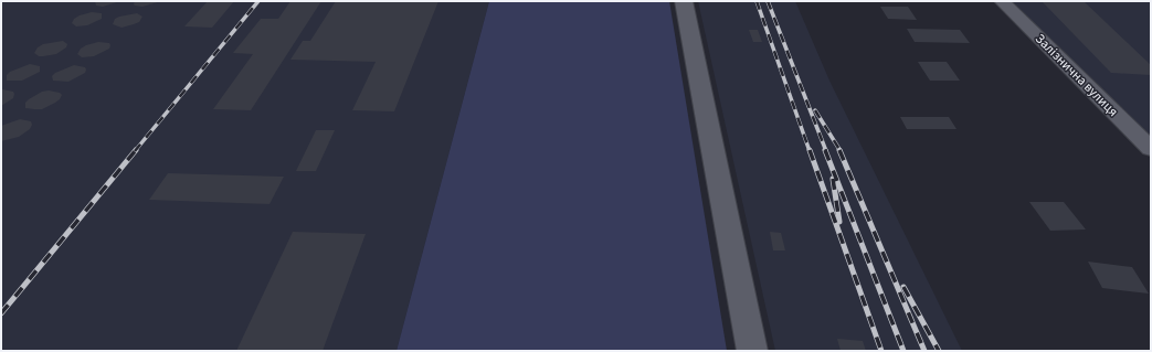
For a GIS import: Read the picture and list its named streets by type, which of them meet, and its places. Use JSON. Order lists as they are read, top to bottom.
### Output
{
  "streets": {
    "street": ["Залізнична вулиця"]
  }
}
